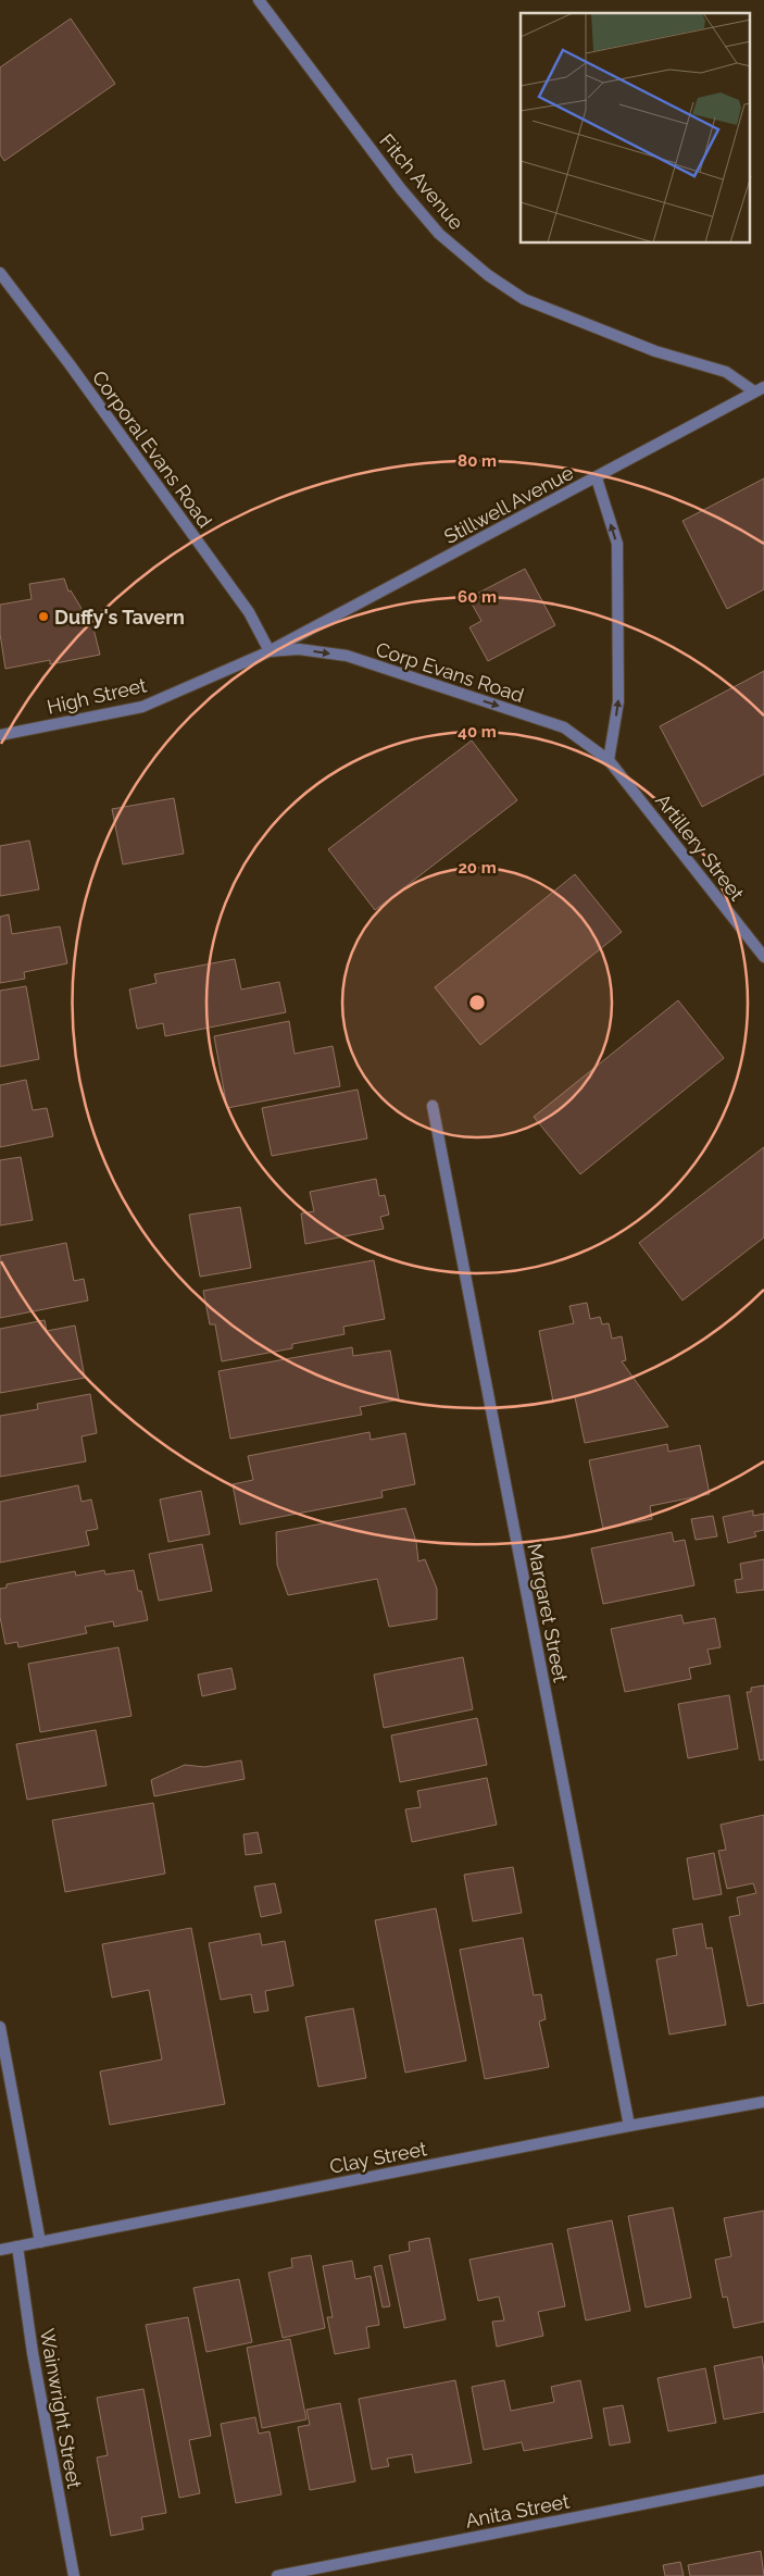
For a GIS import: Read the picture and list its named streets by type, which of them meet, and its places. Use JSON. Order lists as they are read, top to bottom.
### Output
{
  "streets": {
    "street": [
      "Fitch Avenue",
      "Corporal Evans Road",
      "Stillwell Avenue",
      "Corp Evans Road",
      "High Street",
      "Artillery Street",
      "Margaret Street",
      "Clay Street",
      "Wainwright Street",
      "Anita Street"
    ]
  },
  "crossings": [
    ["Fitch Avenue", "Stillwell Avenue"],
    ["Corporal Evans Road", "Stillwell Avenue"],
    ["Corporal Evans Road", "Corp Evans Road"],
    ["Corporal Evans Road", "High Street"],
    ["Stillwell Avenue", "Corp Evans Road"],
    ["Stillwell Avenue", "High Street"],
    ["Corp Evans Road", "High Street"],
    ["Corp Evans Road", "Artillery Street"],
    ["Margaret Street", "Clay Street"],
    ["Clay Street", "Wainwright Street"]
  ],
  "one_way": ["Corp Evans Road"],
  "places": ["Duffy's Tavern"],
  "rings": [
    "80 m",
    "60 m",
    "40 m",
    "20 m"
  ]
}
